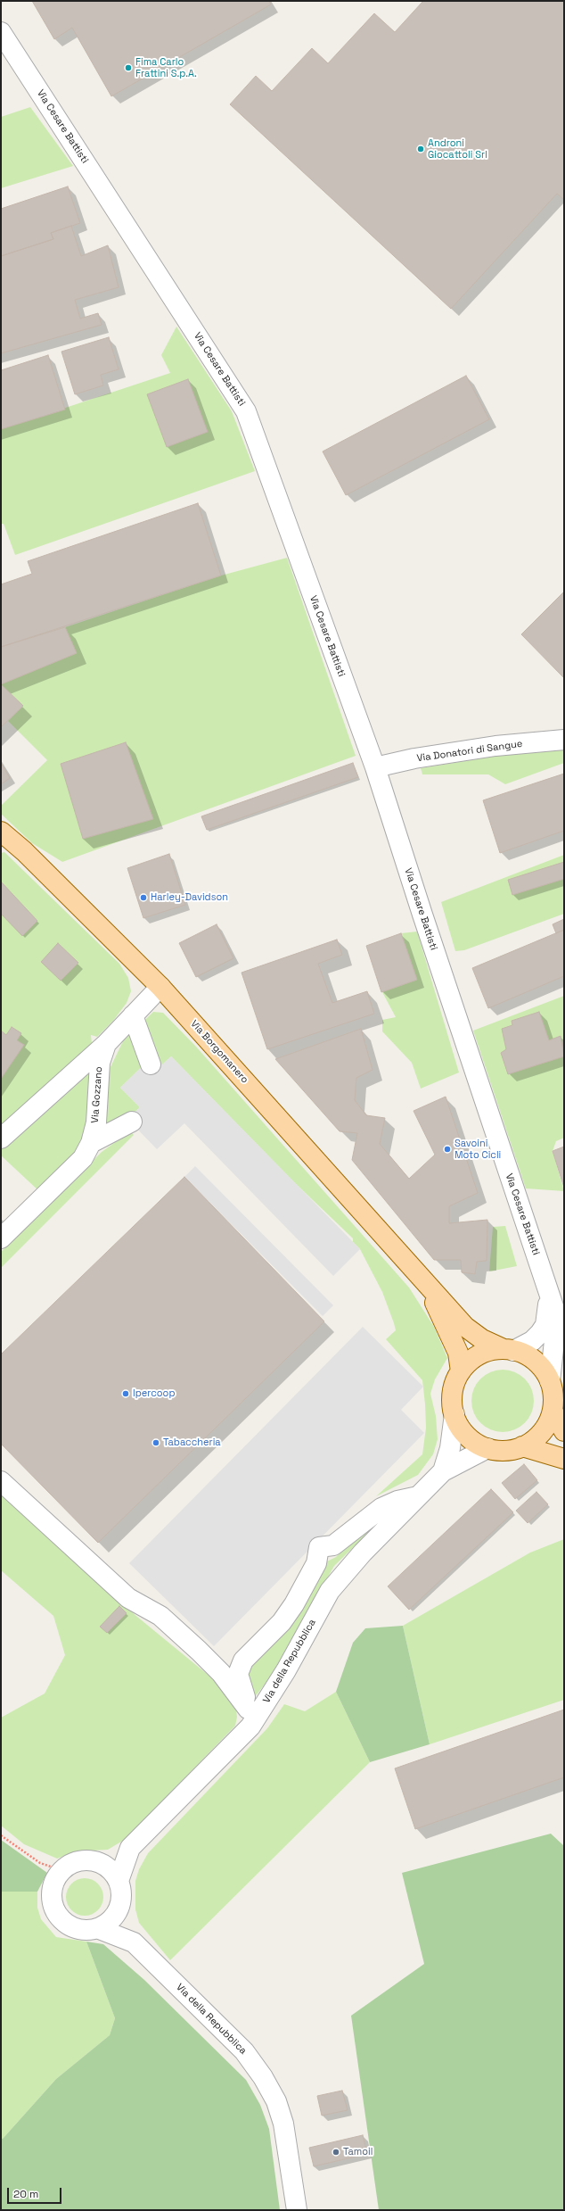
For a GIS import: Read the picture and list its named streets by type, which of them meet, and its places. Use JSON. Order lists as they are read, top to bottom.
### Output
{
  "streets": {
    "main road": ["Via Borgomanero"],
    "street": [
      "Via Cesare Battisti",
      "Via Donatori di Sangue",
      "Via Gozzano",
      "Via della Repubblica"
    ]
  },
  "crossings": [
    ["Via Cesare Battisti", "Via Donatori di Sangue"],
    ["Via Cesare Battisti", "Via Borgomanero"],
    ["Via Cesare Battisti", "Via della Repubblica"],
    ["Via Borgomanero", "Via Gozzano"],
    ["Via Borgomanero", "Via della Repubblica"]
  ],
  "places": [
    "Fima Carlo Frattini S.p.A.",
    "Androni Giocattoli Srl",
    "Harley-Davidson",
    "Savoini Moto Cicli",
    "Ipercoop",
    "Tabaccheria",
    "Tamoil"
  ],
  "scale_bar": "20 m"
}
